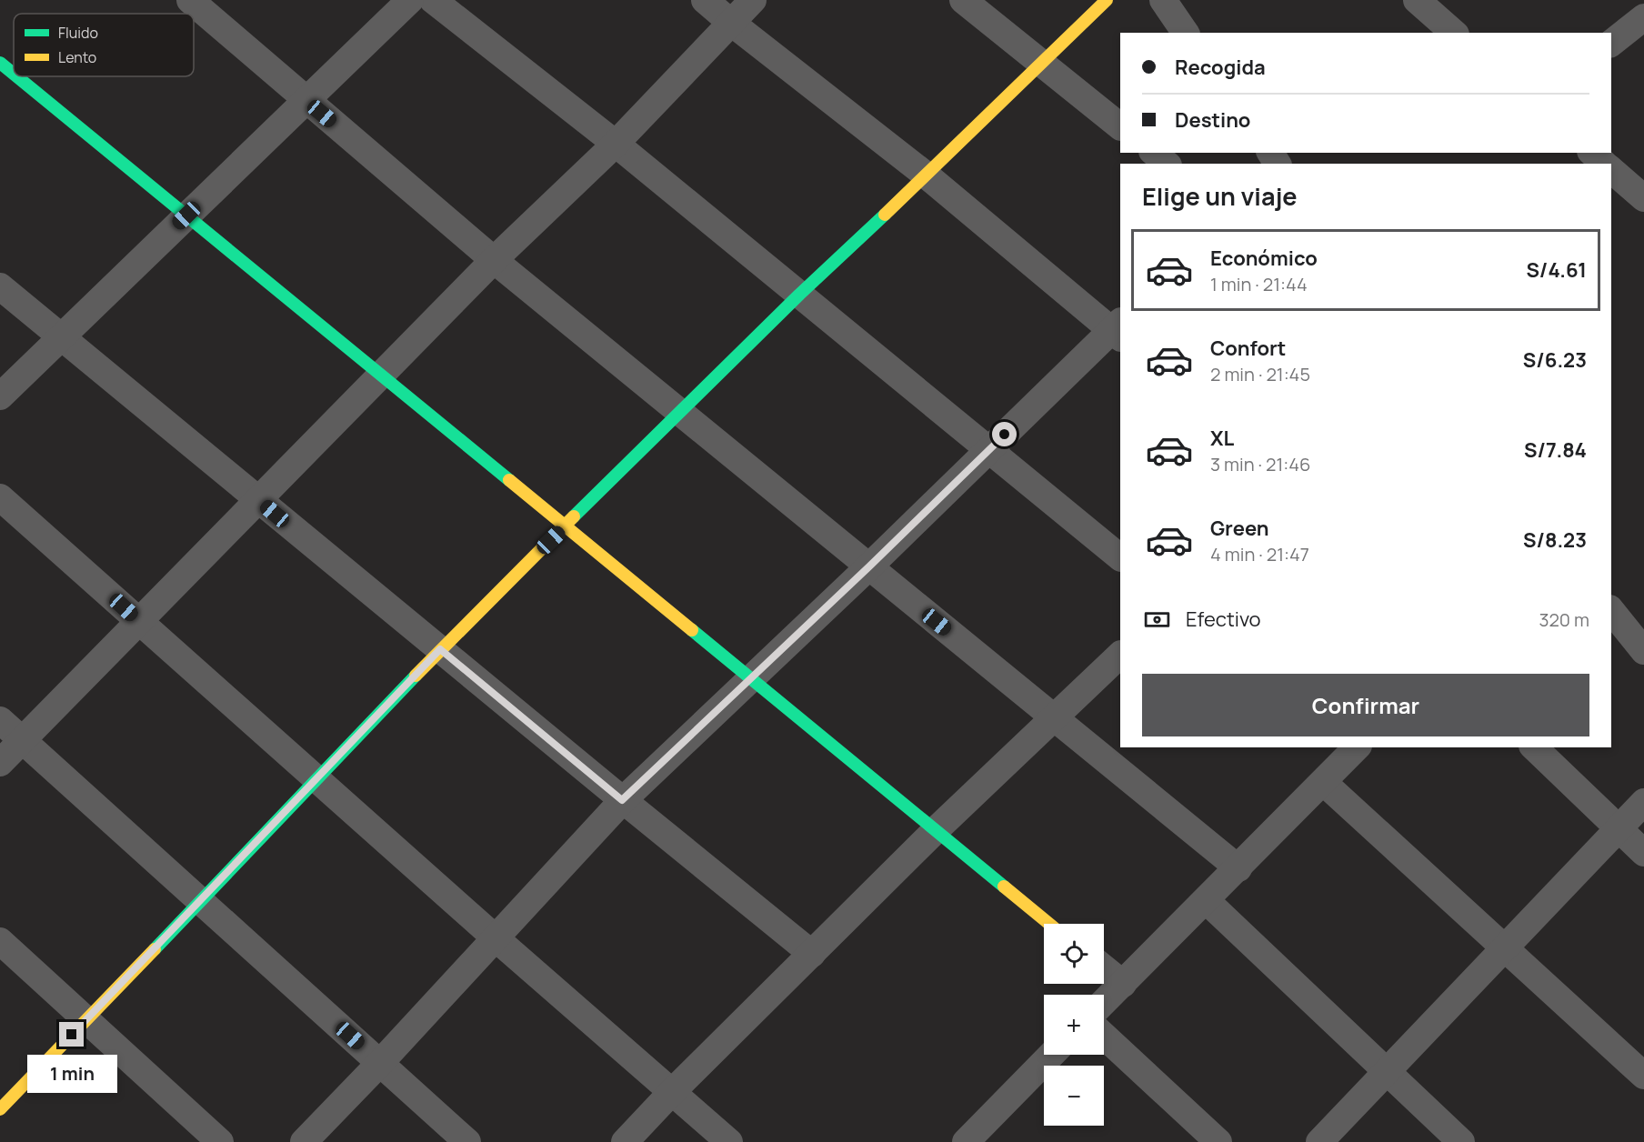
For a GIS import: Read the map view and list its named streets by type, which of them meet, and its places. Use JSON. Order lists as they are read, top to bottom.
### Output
{
  "legend": ["Fluido", "Lento"],
  "page": {
    "banner": ["Recogida", "Destino"],
    "heading": "Elige un viaje",
    "list": [
      {
        "name": "Económico",
        "note": "1 min · 21:44",
        "value": "S/4.61"
      },
      {
        "name": "Confort",
        "note": "2 min · 21:45",
        "value": "S/6.23"
      },
      {
        "name": "XL",
        "note": "3 min · 21:46",
        "value": "S/7.84"
      },
      {
        "name": "Green",
        "note": "4 min · 21:47",
        "value": "S/8.23"
      }
    ],
    "pay": ["Efectivo", "320 m"],
    "buttons": "Confirmar",
    "map_buttons": ["+", "−"],
    "bubble": "1 min"
  }
}
